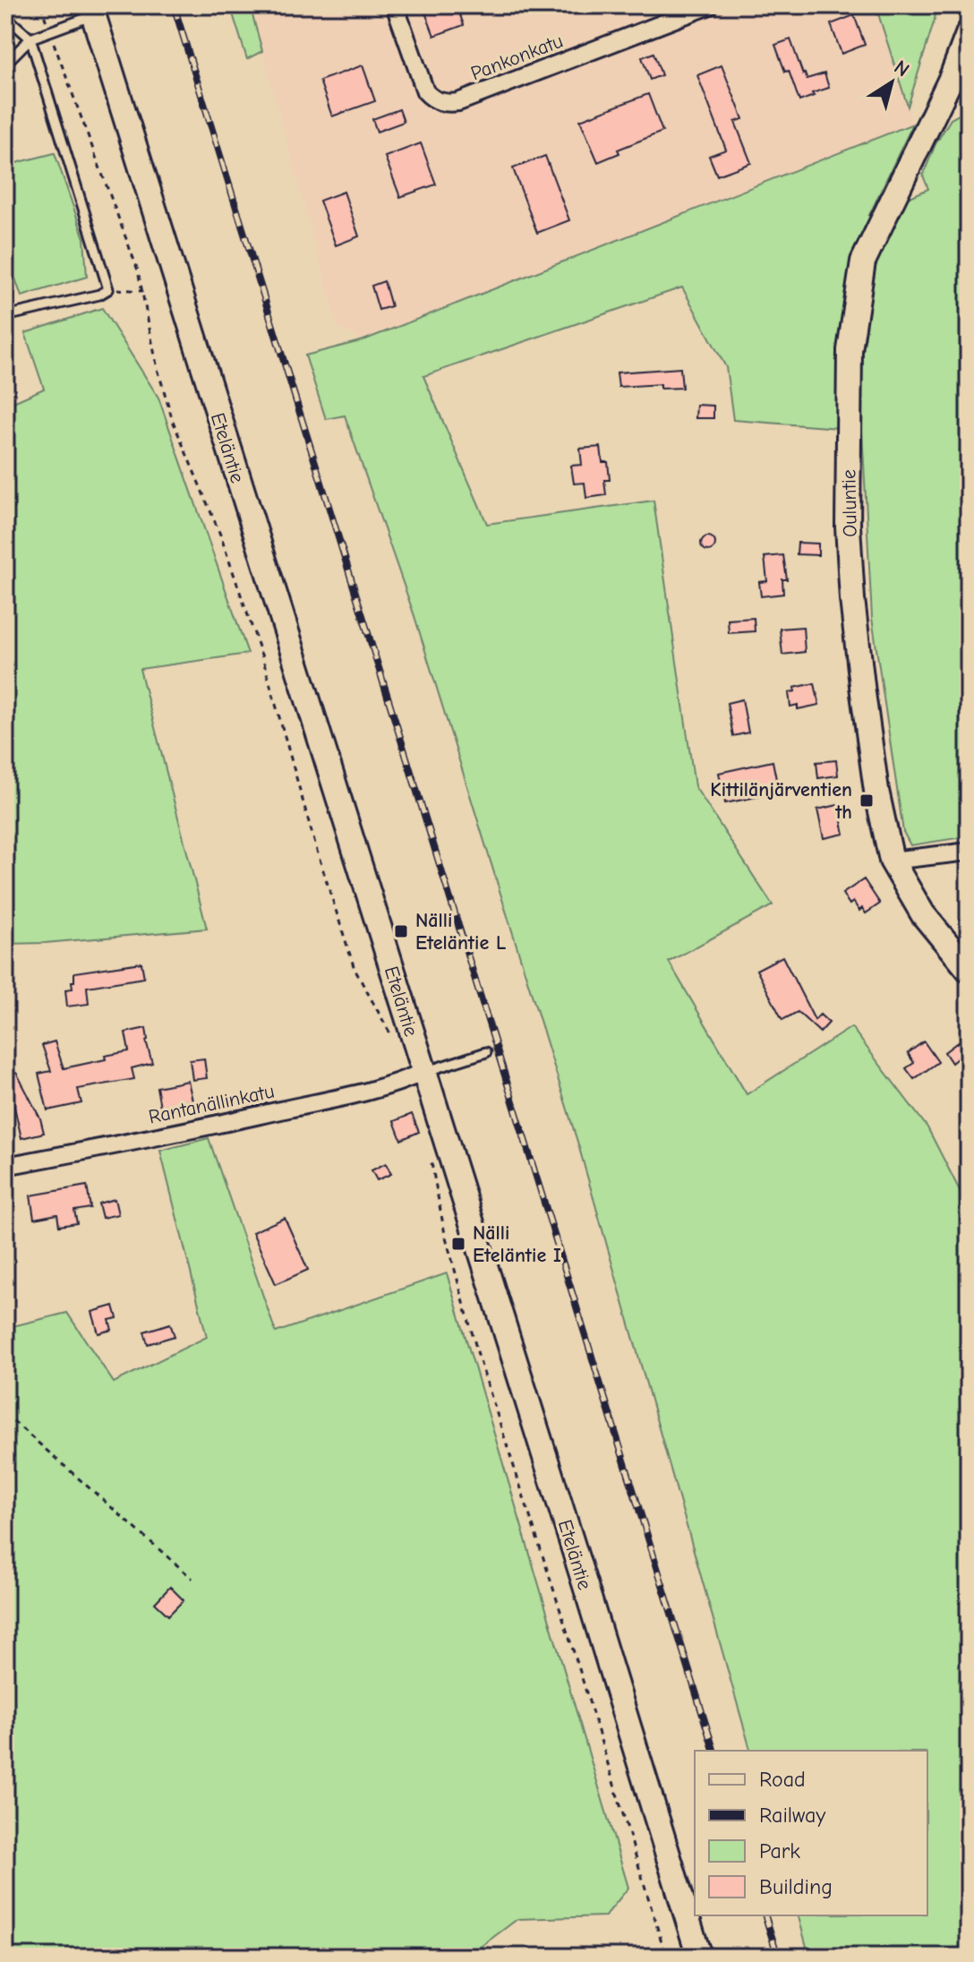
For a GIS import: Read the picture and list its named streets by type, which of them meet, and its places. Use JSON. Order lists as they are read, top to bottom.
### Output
{
  "streets": {
    "main road": ["Eteläntie", "Ouluntie"],
    "street": ["Pankonkatu", "Rantanällinkatu"]
  },
  "crossings": [
    ["Eteläntie", "Rantanällinkatu"]
  ],
  "places": {
    "transit": ["Kittilänjärventien th", "Nälli Eteläntie L", "Nälli Eteläntie I"]
  },
  "legend": [
    "Road",
    "Railway",
    "Park",
    "Building"
  ],
  "north": "top right"
}
